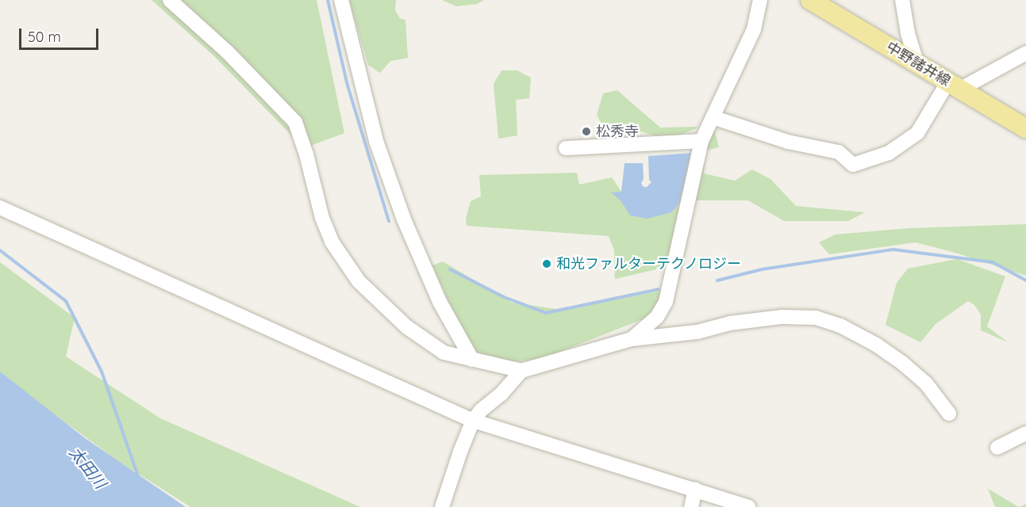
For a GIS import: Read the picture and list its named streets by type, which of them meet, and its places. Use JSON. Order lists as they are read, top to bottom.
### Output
{
  "streets": {
    "main road": ["中野諸井線"]
  },
  "water": ["太田川"],
  "places": ["松秀寺", "和光ファルターテクノロジー"],
  "scale_bar": "50 m"
}
